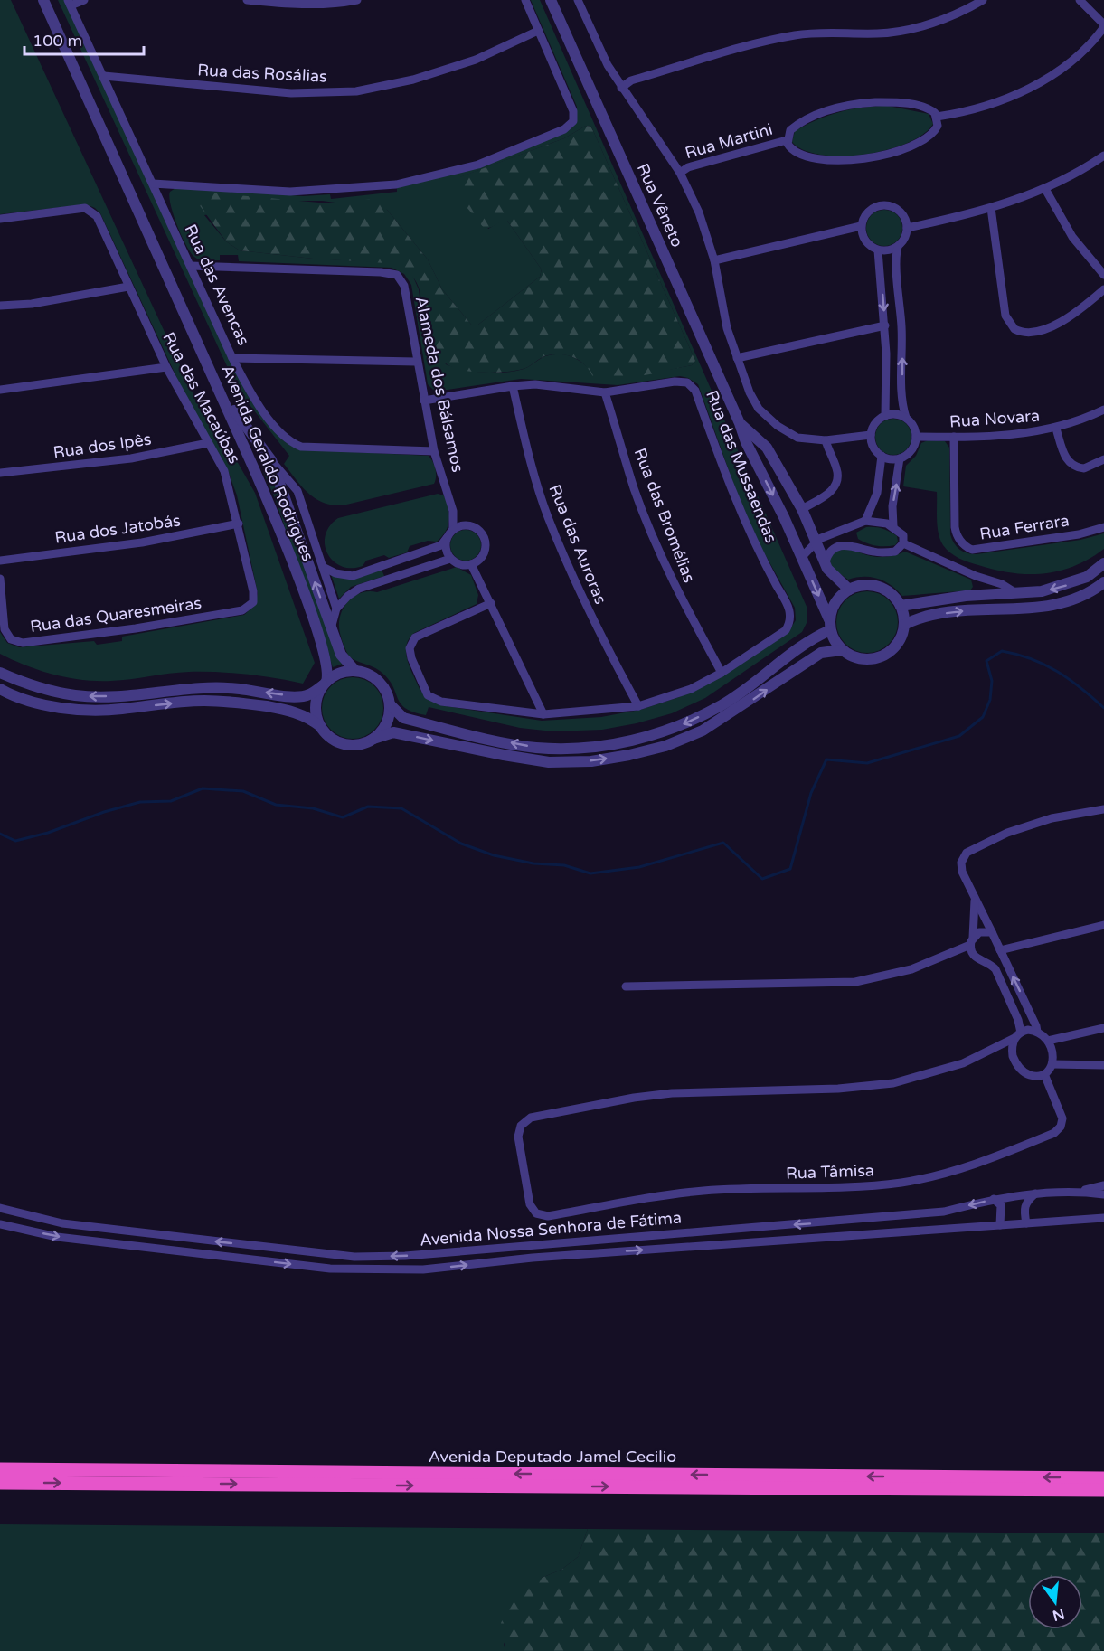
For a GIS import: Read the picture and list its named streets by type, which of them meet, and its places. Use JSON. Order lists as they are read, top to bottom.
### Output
{
  "streets": {
    "highway": ["Avenida Deputado Jamel Cecilio"],
    "street": [
      "Rua das Rosálias",
      "Rua Martini",
      "Rua Vêneto",
      "Rua das Avencas",
      "Alameda dos Bálsamos",
      "Rua das Macaúbas",
      "Rua Novara",
      "Rua dos Ipês",
      "Avenida Geraldo Rodrigues",
      "Rua das Mussaendas",
      "Rua das Bromélias",
      "Rua Ferrara",
      "Rua dos Jatobás",
      "Rua das Auroras",
      "Rua das Quaresmeiras",
      "Rua Tâmisa",
      "Avenida Nossa Senhora de Fátima"
    ]
  },
  "crossings": [
    ["Rua das Rosálias", "Rua das Avencas"],
    ["Rua das Avencas", "Alameda dos Bálsamos"],
    ["Rua das Macaúbas", "Rua dos Ipês"],
    ["Rua das Macaúbas", "Rua dos Jatobás"],
    ["Rua das Macaúbas", "Rua das Quaresmeiras"],
    ["Rua Novara", "Rua Ferrara"],
    ["Rua das Mussaendas", "Rua das Bromélias"]
  ],
  "scale_bar": "100 m",
  "north": "bottom"
}
